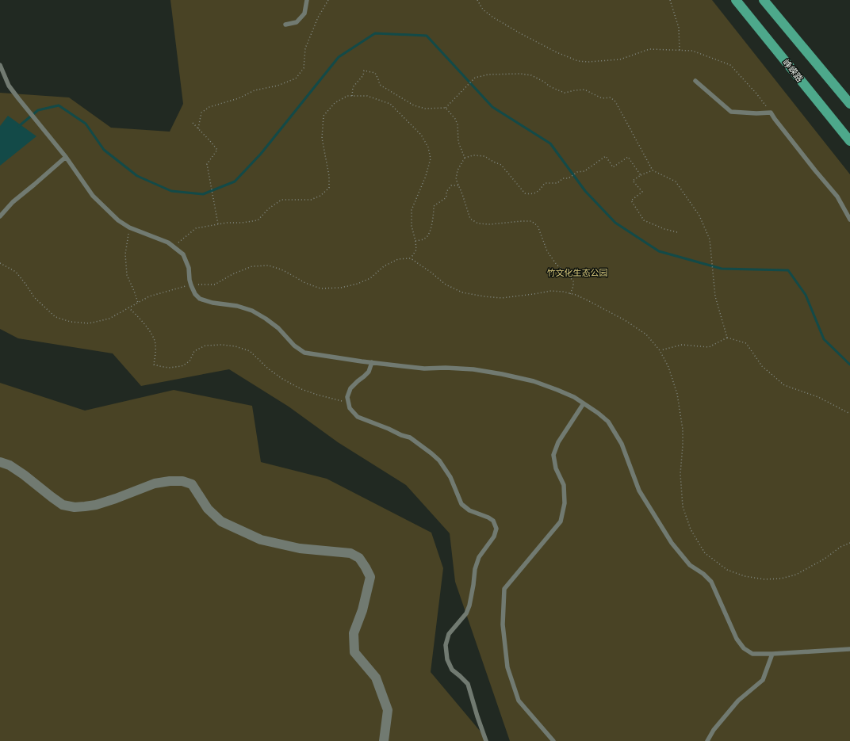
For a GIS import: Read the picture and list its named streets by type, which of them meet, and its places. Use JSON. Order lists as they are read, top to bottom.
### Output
{
  "streets": {
    "main road": ["峥嵘路"]
  },
  "parks": ["竹文化生态公园"]
}
